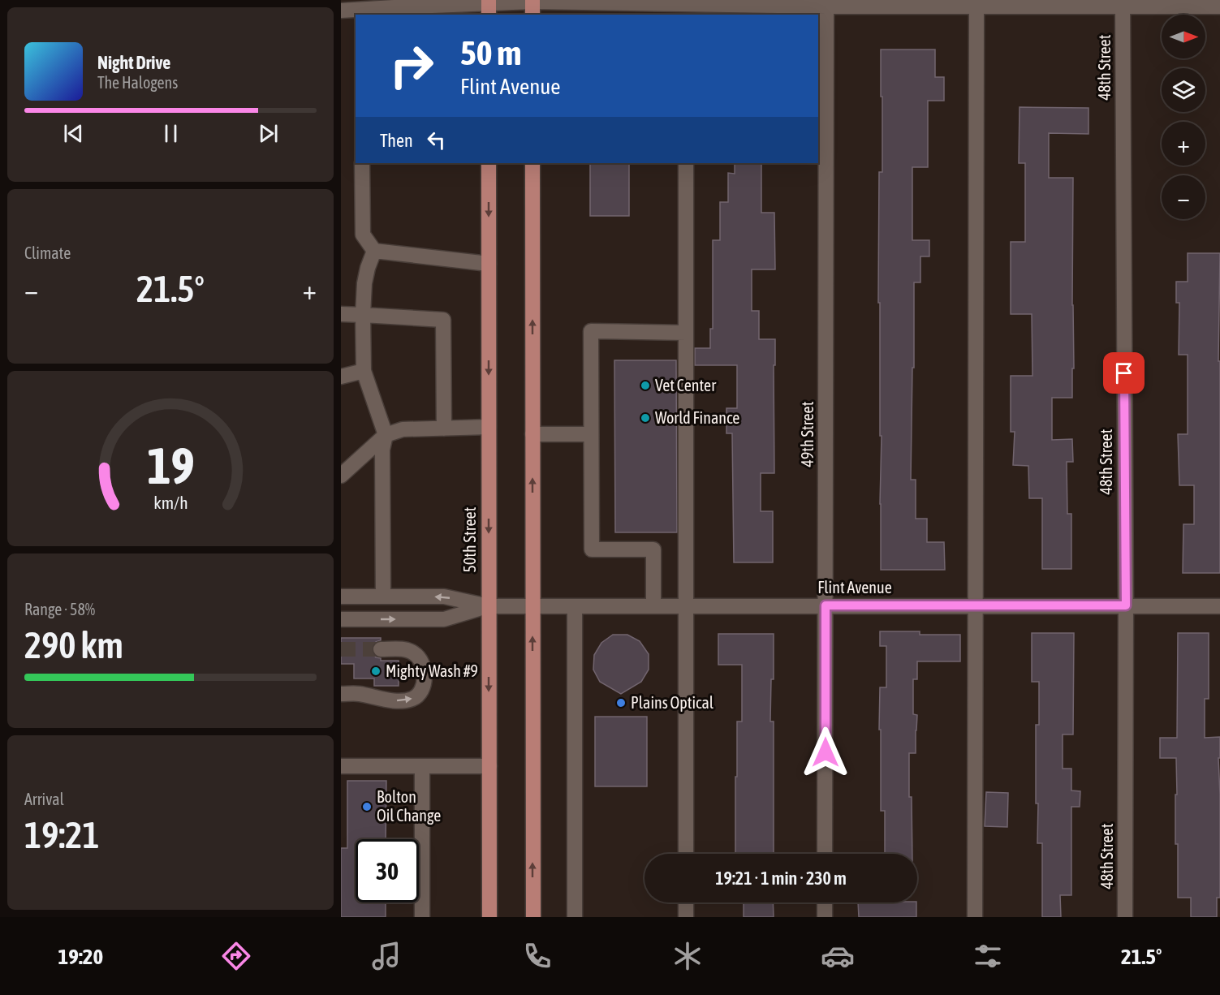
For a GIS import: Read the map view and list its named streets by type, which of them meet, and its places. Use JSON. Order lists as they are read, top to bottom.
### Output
{
  "streets": {
    "main road": ["50th Street"],
    "street": ["48th Street", "49th Street", "Flint Avenue"]
  },
  "crossings": [
    ["48th Street", "Flint Avenue"],
    ["49th Street", "Flint Avenue"],
    ["50th Street", "Flint Avenue"]
  ],
  "places": [
    "Vet Center",
    "World Finance",
    "Mighty Wash #9",
    "Plains Optical",
    "Bolton Oil Change"
  ],
  "north": "right",
  "page": {
    "map_buttons": ["+", "−"],
    "turn": ["50 m", "Flint Avenue"],
    "song": ["Night Drive", "The Halogens"],
    "then": "Then",
    "tile": [
      "Climate",
      ["Range · 58%", "290 km"],
      ["Arrival", "19:21"]
    ],
    "heat": ["−", "21.5°", "+"],
    "limit": "30",
    "trip": "19:21 · 1 min · 230 m",
    "tabs": ["19:20", "21.5°"],
    "gauge": ["19", "km/h"]
  }
}
